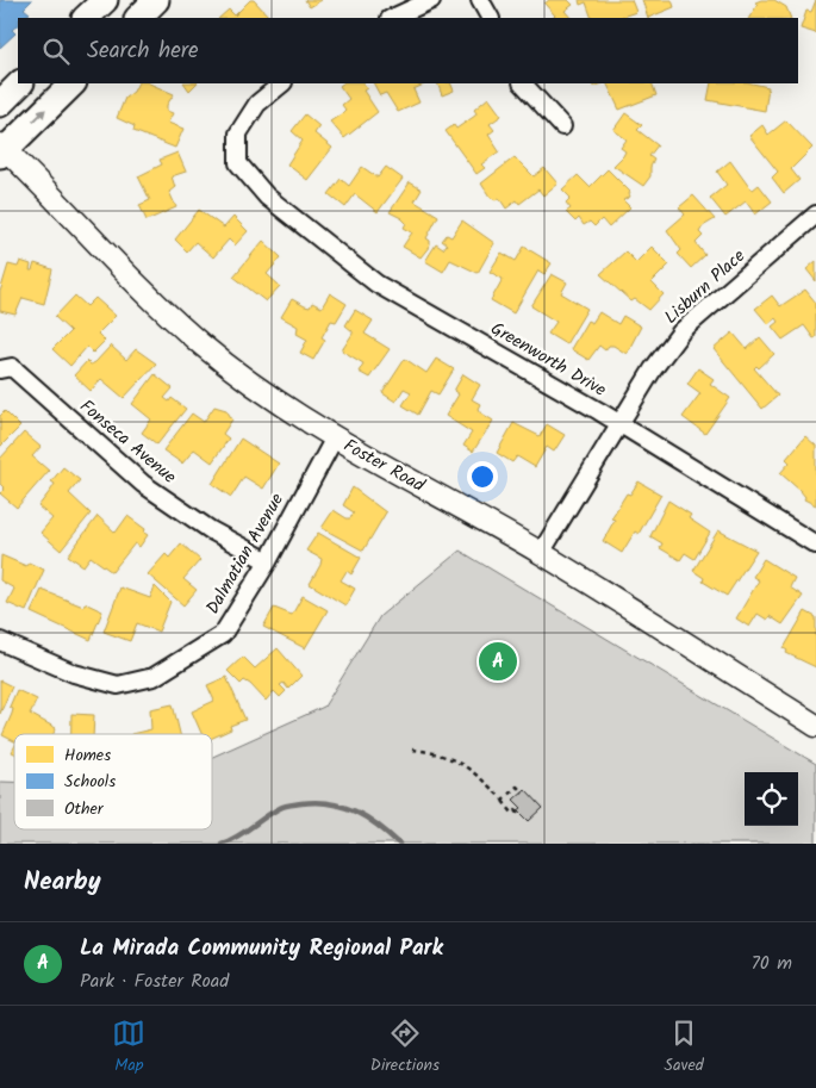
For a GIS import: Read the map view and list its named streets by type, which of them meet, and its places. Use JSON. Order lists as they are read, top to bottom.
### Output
{
  "streets": {
    "street": [
      "Lisburn Place",
      "Greenworth Drive",
      "Fonseca Avenue",
      "Foster Road",
      "Dalmatian Avenue"
    ]
  },
  "crossings": [
    ["Lisburn Place", "Greenworth Drive"],
    ["Lisburn Place", "Foster Road"],
    ["Fonseca Avenue", "Dalmatian Avenue"],
    ["Foster Road", "Dalmatian Avenue"]
  ],
  "legend": ["Homes", "Schools", "Other"],
  "page": {
    "search": "Search here",
    "pins": "A",
    "heading": "Nearby",
    "list": [
      {
        "mark": "A",
        "name": "La Mirada Community Regional Park",
        "note": "Park · Foster Road",
        "value": "70 m"
      }
    ],
    "nav": ["Map", "Directions", "Saved"]
  }
}
